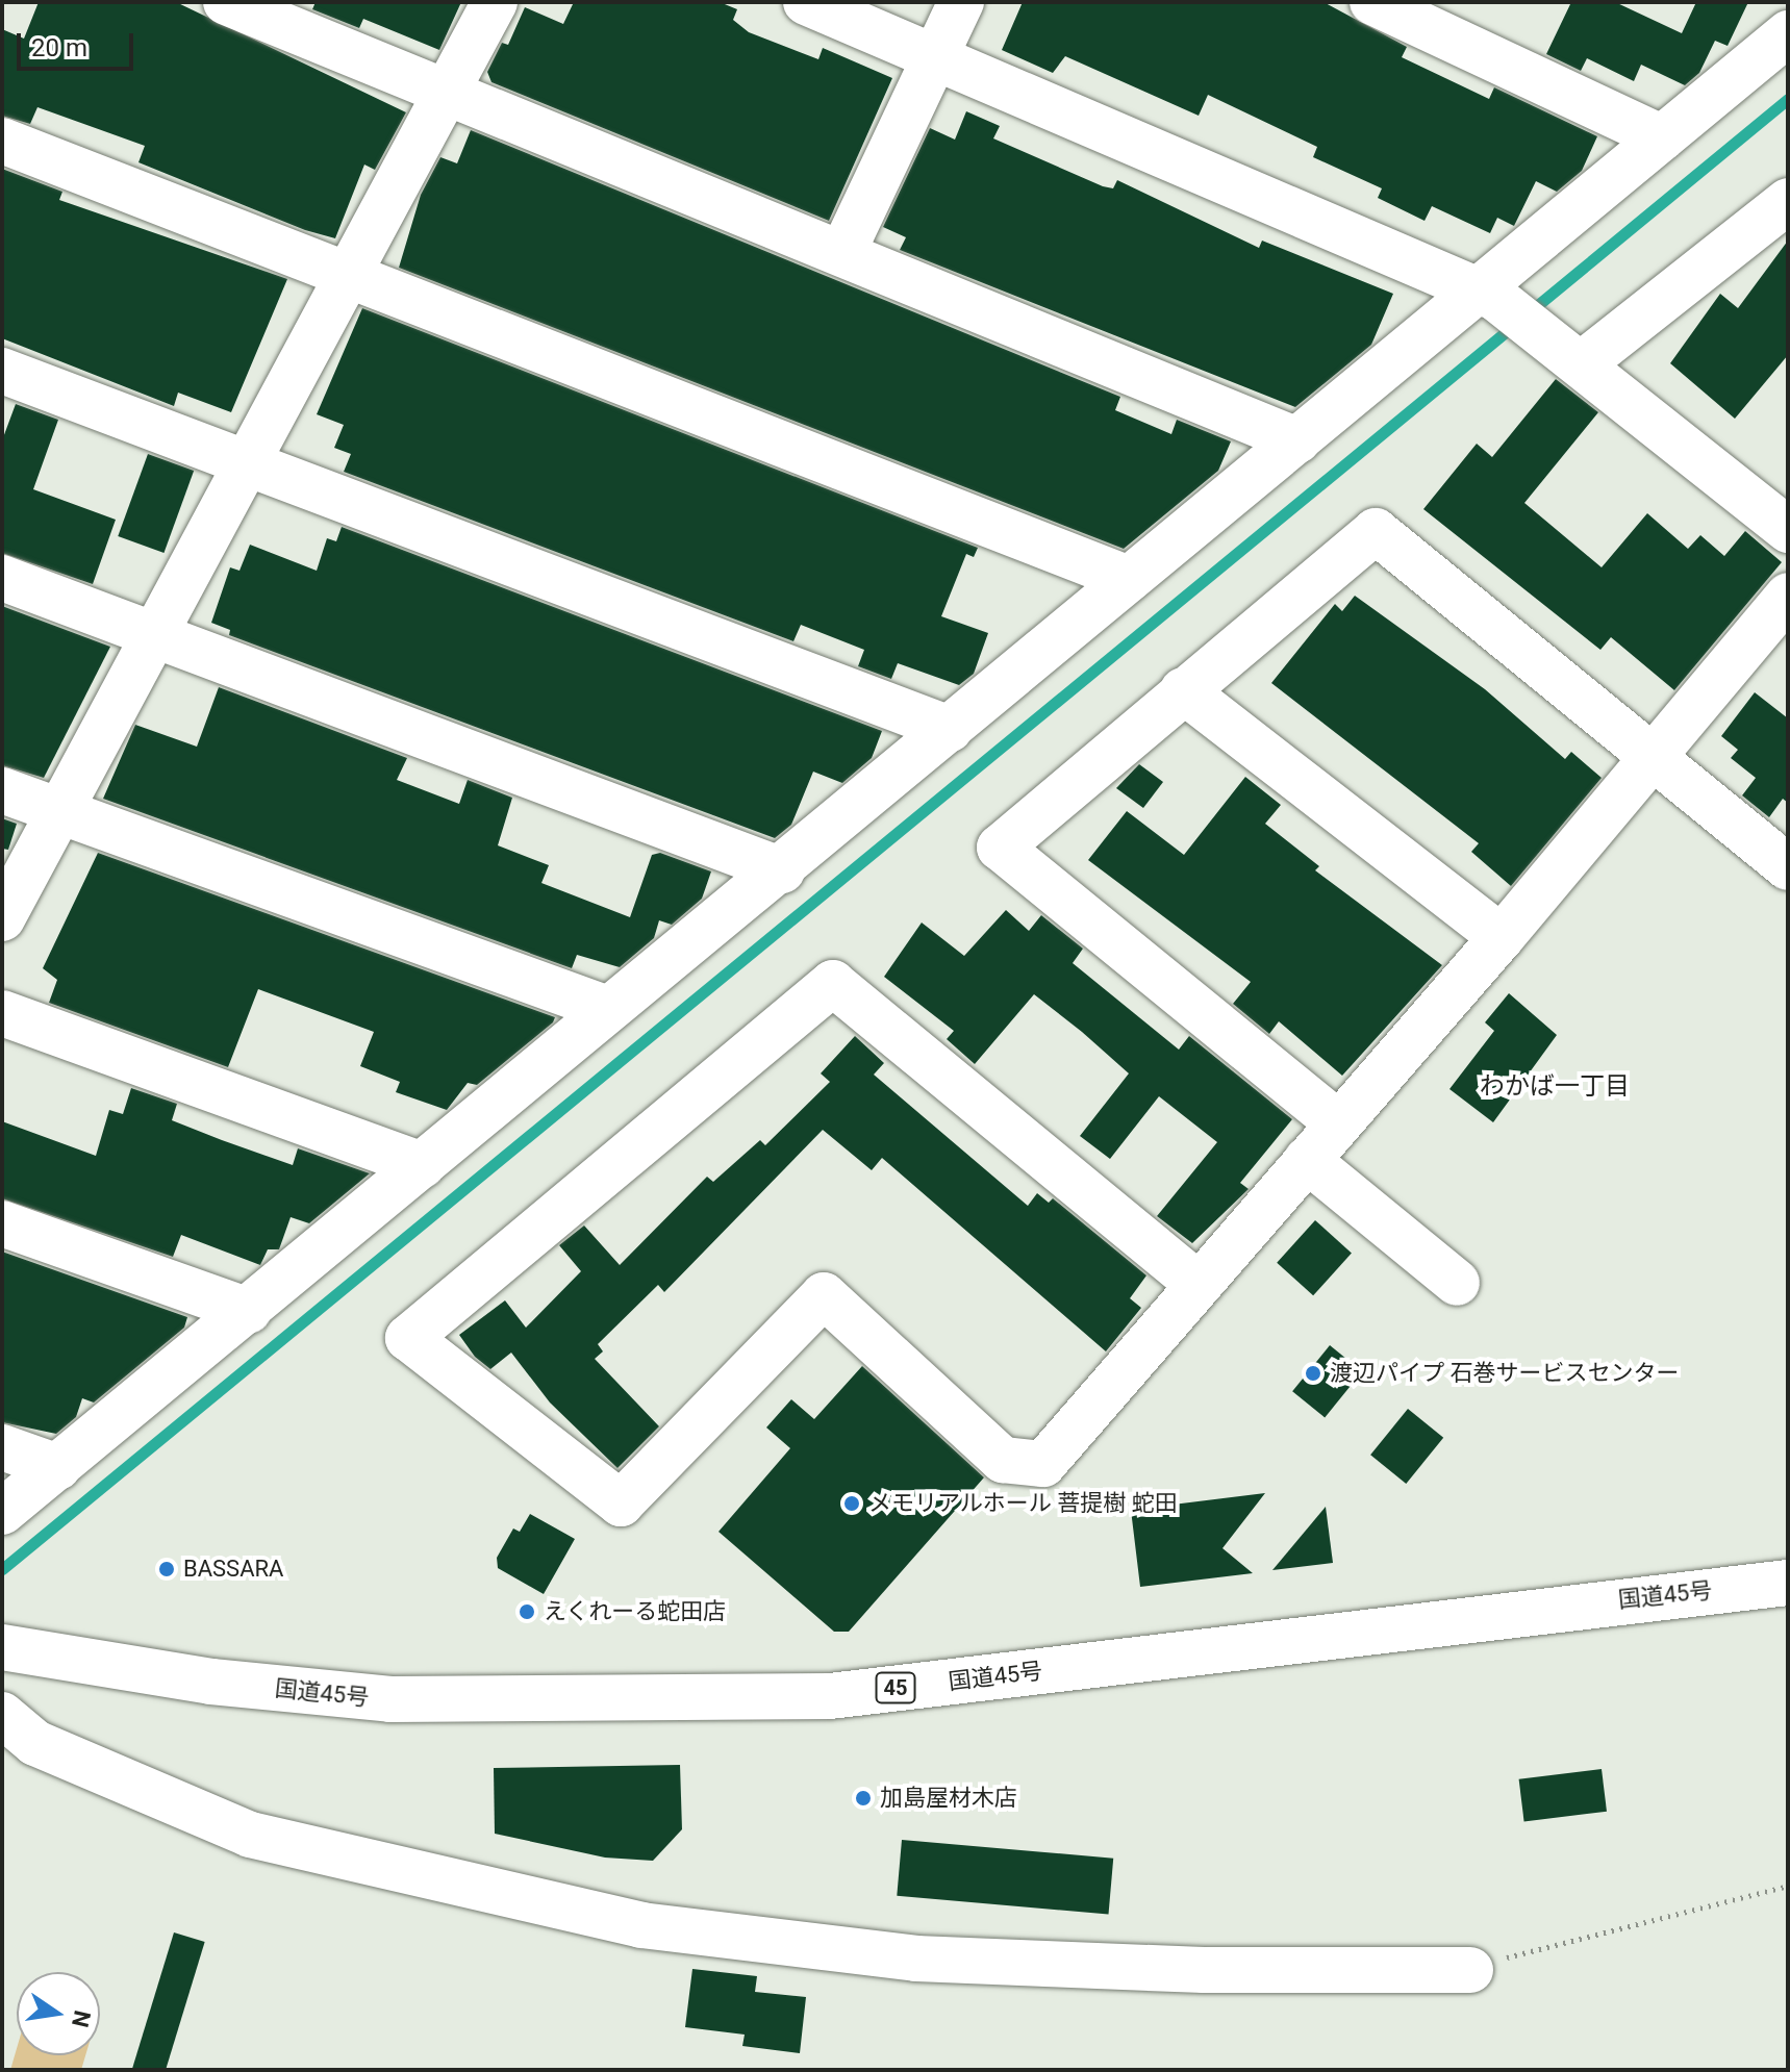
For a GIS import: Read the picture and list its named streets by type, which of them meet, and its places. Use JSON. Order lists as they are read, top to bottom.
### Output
{
  "streets": {
    "main road": ["国道45号", "45"]
  },
  "districts": ["わかば一丁目"],
  "places": [
    "渡辺パイプ 石巻サービスセンター",
    "メモリアルホール 菩提樹 蛇田",
    "BASSARA",
    "えくれーる蛇田店",
    "加島屋材木店"
  ],
  "scale_bar": "20 m",
  "north": "right"
}
